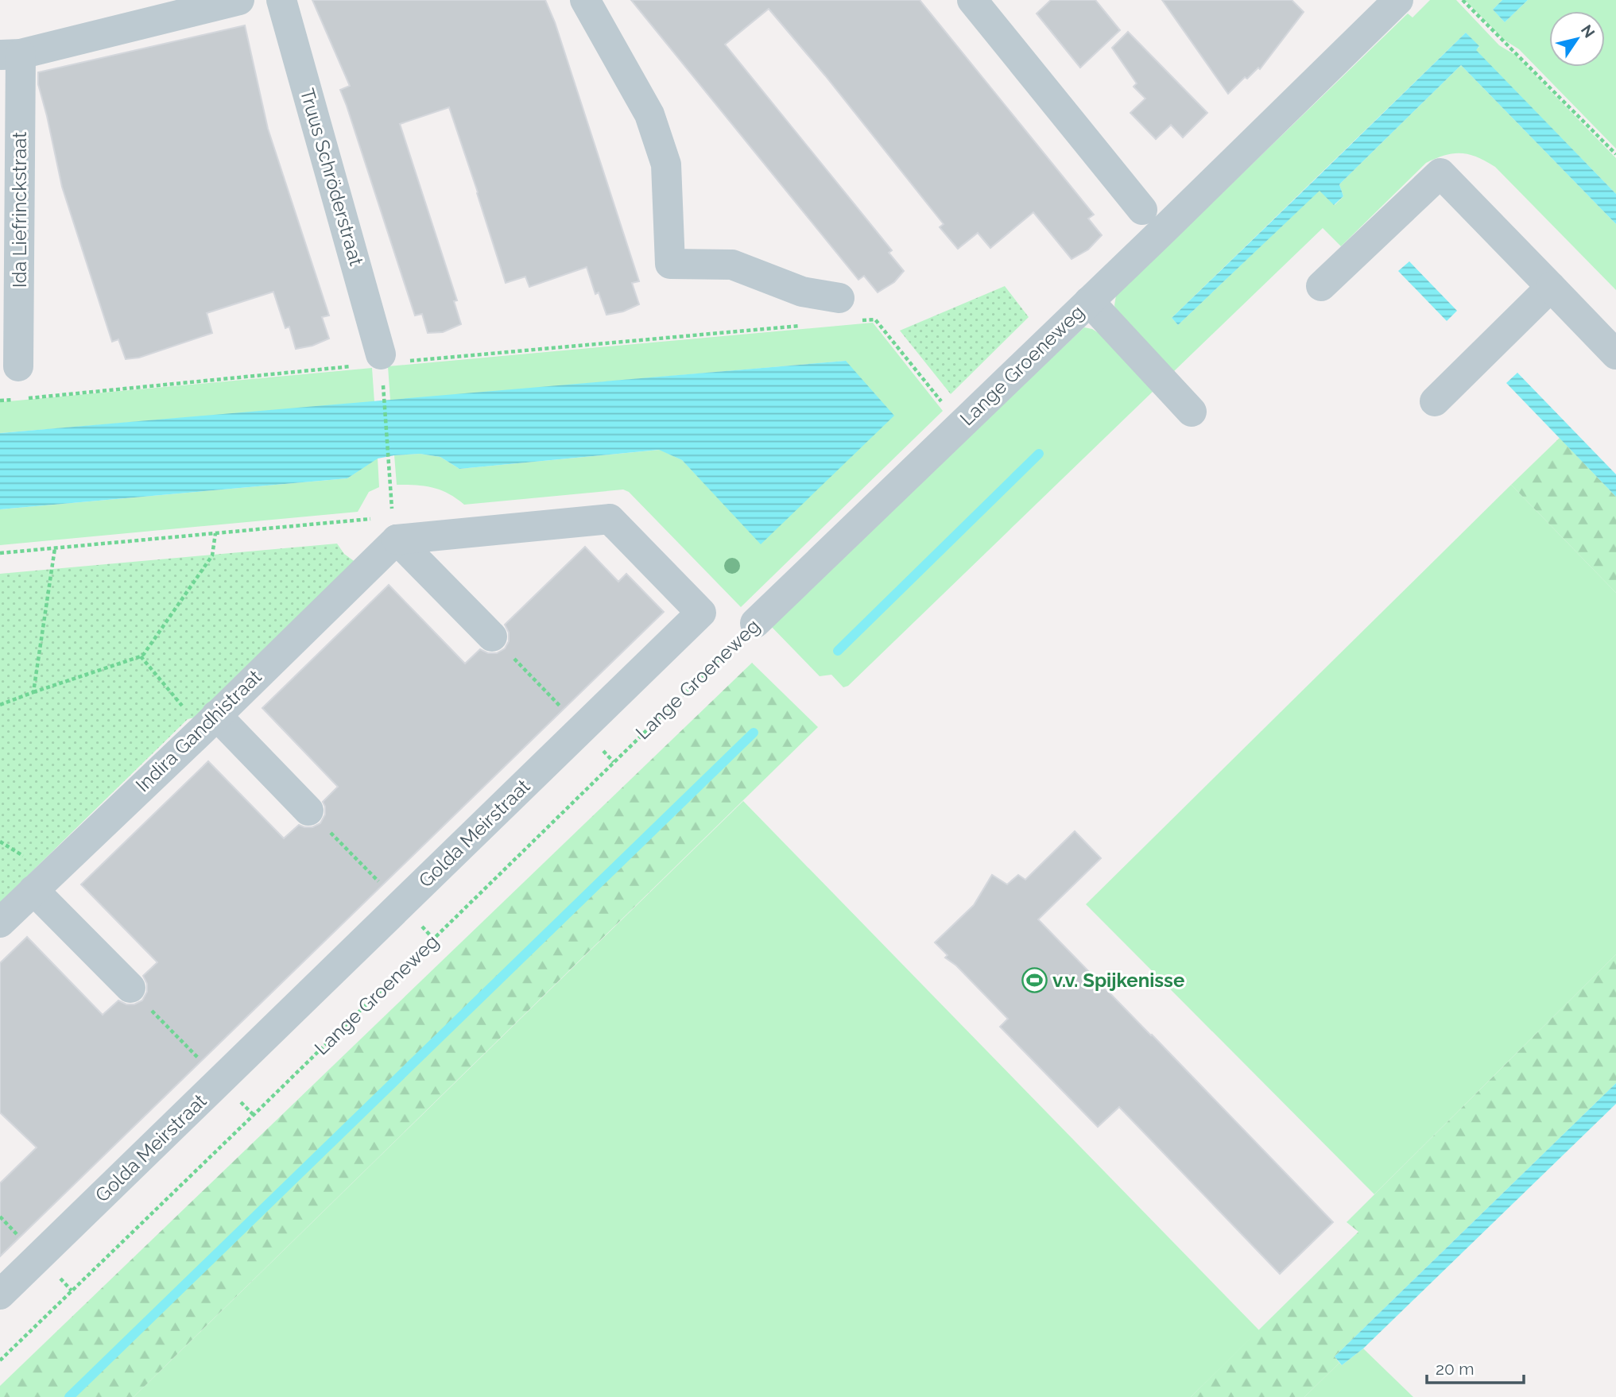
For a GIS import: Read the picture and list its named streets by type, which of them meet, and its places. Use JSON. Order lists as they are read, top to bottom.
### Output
{
  "streets": {
    "street": [
      "Truus Schröderstraat",
      "Ida Liefrinckstraat",
      "Lange Groeneweg",
      "Indira Gandhistraat",
      "Golda Meirstraat"
    ]
  },
  "crossings": [
    ["Indira Gandhistraat", "Golda Meirstraat"]
  ],
  "places": {
    "sports": ["v.v. Spijkenisse"]
  },
  "scale_bar": "20 m",
  "north": "top right"
}
